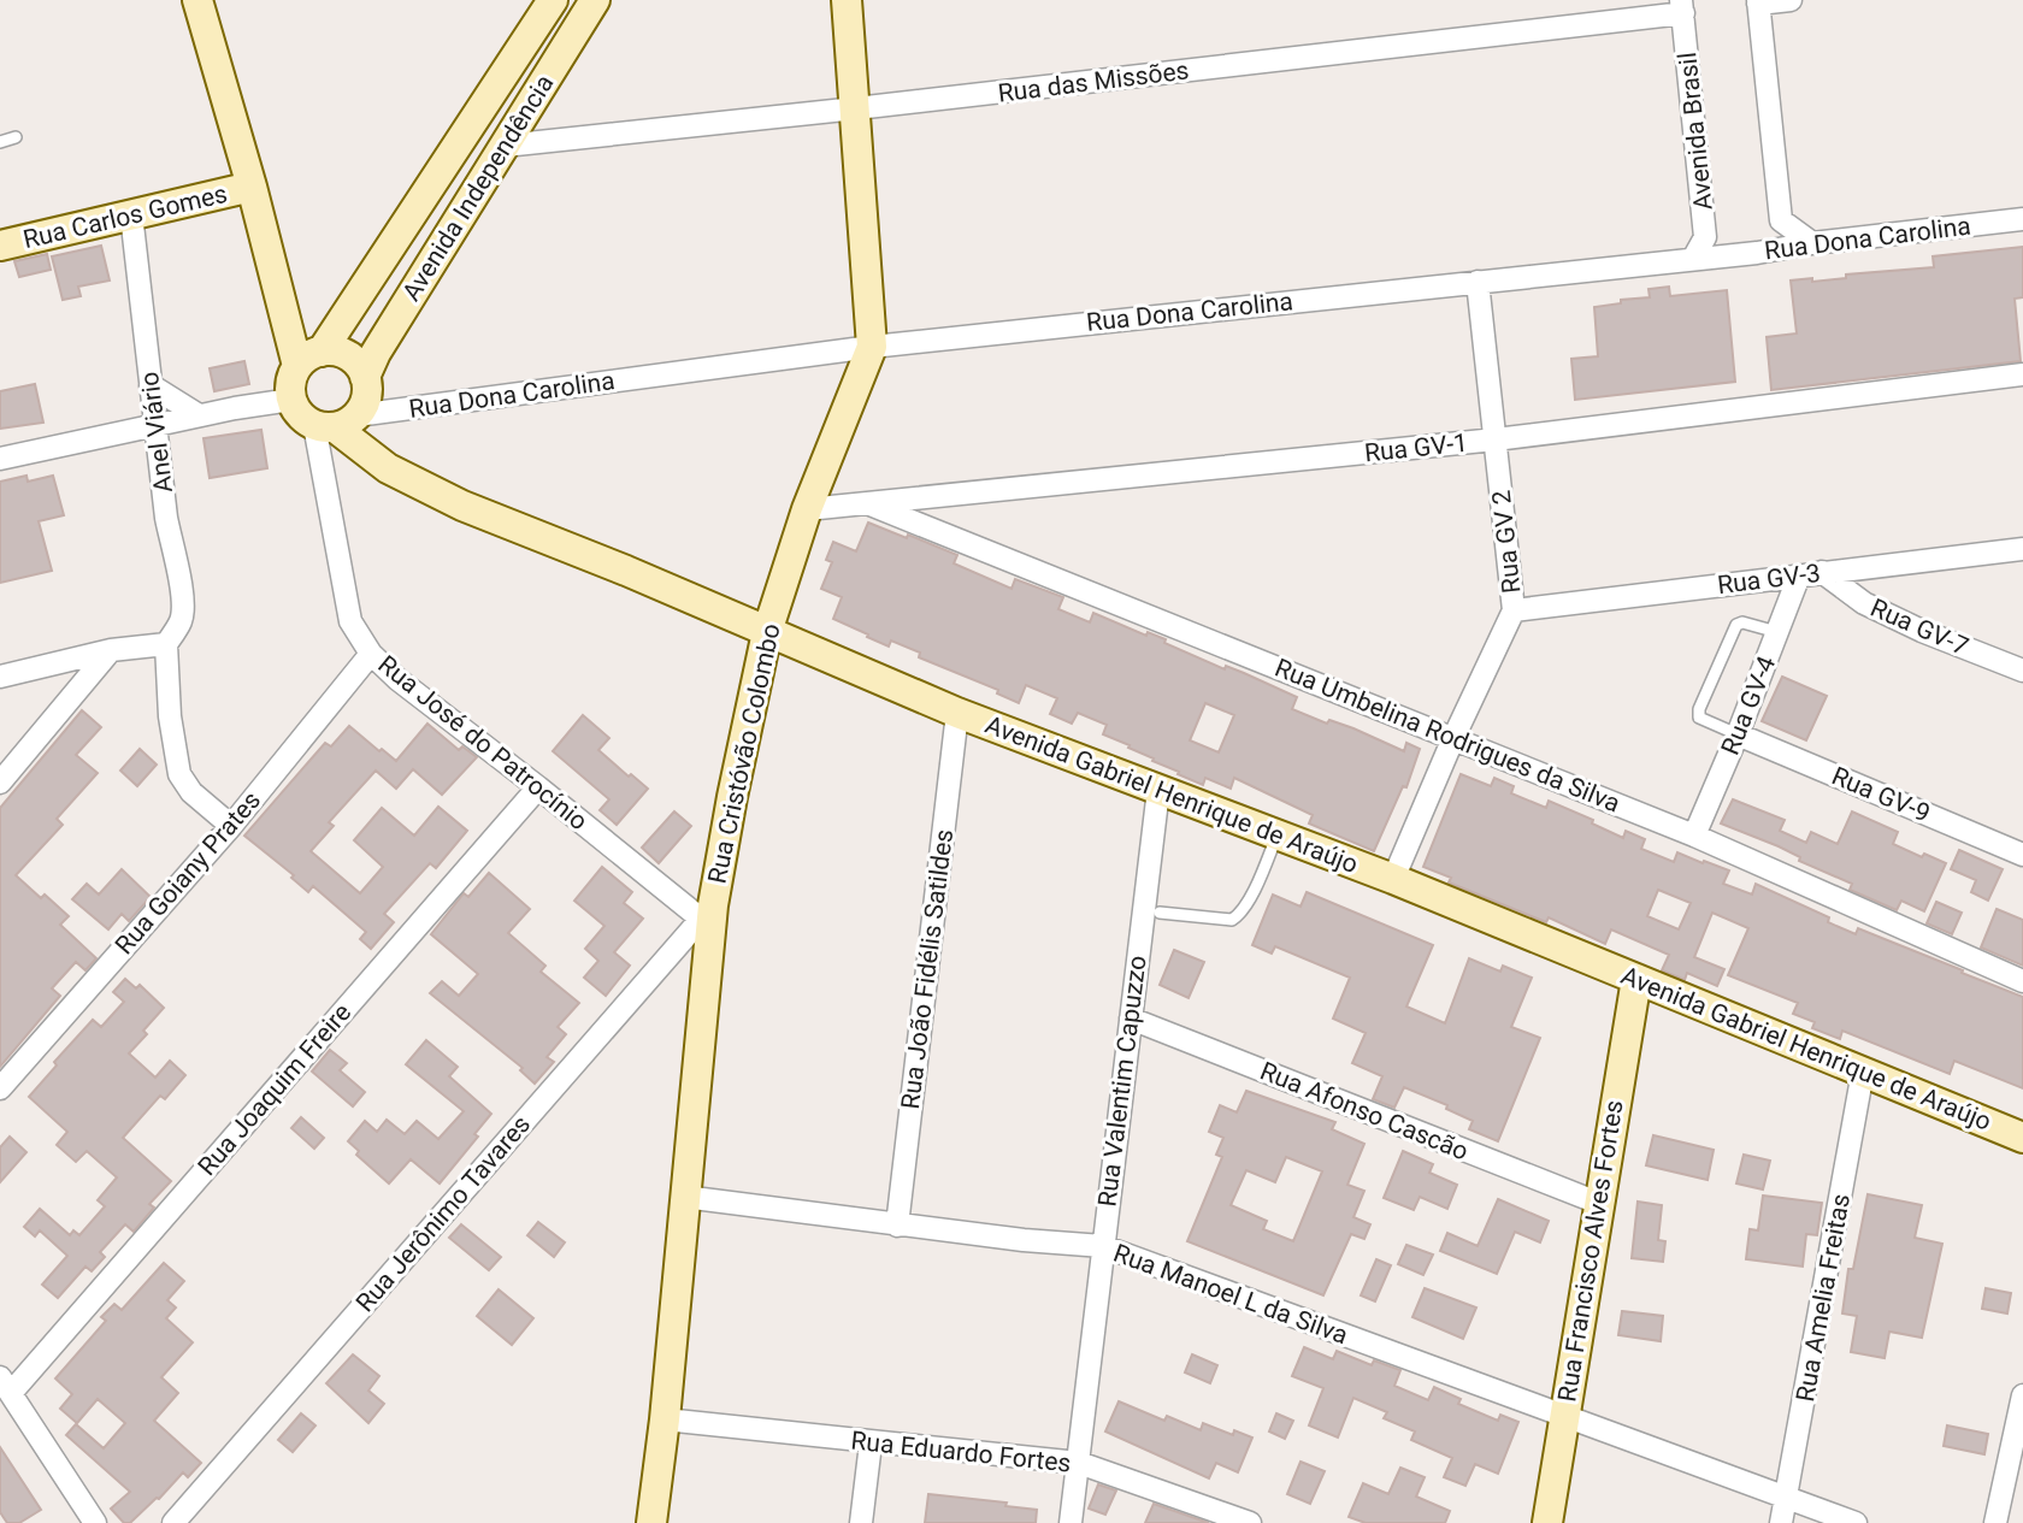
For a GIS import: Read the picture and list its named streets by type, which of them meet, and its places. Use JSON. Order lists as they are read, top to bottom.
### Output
{
  "streets": {
    "street": [
      "Rua das Missões",
      "Avenida Brasil",
      "Avenida Independência",
      "Rua Carlos Gomes",
      "Rua Dona Carolina",
      "Anel Viário",
      "Rua GV-1",
      "Rua GV 2",
      "Rua GV-3",
      "Rua GV-7",
      "Rua GV-4",
      "Rua Umbelina Rodrigues da Silva",
      "Rua José do Patrocínio",
      "Rua Cristóvão Colombo",
      "Avenida Gabriel Henrique de Araújo",
      "Rua GV-9",
      "Rua Goiany Prates",
      "Rua João Fidélis Satildes",
      "Rua Valentim Capuzzo",
      "Rua Joaquim Freire",
      "Rua Afonso Cascão",
      "Rua Jerônimo Tavares",
      "Rua Francisco Alves Fortes",
      "Rua Manoel L da Silva",
      "Rua Amelia Freitas",
      "Rua Eduardo Fortes"
    ]
  },
  "crossings": [
    ["Rua das Missões", "Avenida Brasil"],
    ["Rua das Missões", "Avenida Independência"],
    ["Rua das Missões", "Rua Cristóvão Colombo"],
    ["Avenida Brasil", "Rua Dona Carolina"],
    ["Avenida Independência", "Rua Dona Carolina"],
    ["Avenida Independência", "Rua José do Patrocínio"],
    ["Avenida Independência", "Avenida Gabriel Henrique de Araújo"],
    ["Rua Carlos Gomes", "Anel Viário"],
    ["Rua Dona Carolina", "Rua GV 2"],
    ["Rua Dona Carolina", "Rua José do Patrocínio"],
    ["Rua Dona Carolina", "Rua Cristóvão Colombo"],
    ["Rua Dona Carolina", "Avenida Gabriel Henrique de Araújo"],
    ["Rua GV-1", "Rua GV 2"],
    ["Rua GV-1", "Rua Umbelina Rodrigues da Silva"],
    ["Rua GV-1", "Rua Cristóvão Colombo"],
    ["Rua GV 2", "Rua GV-3"],
    ["Rua GV 2", "Rua Umbelina Rodrigues da Silva"],
    ["Rua GV 2", "Avenida Gabriel Henrique de Araújo"],
    ["Rua GV-3", "Rua GV-7"],
    ["Rua GV-3", "Rua GV-4"],
    ["Rua GV-4", "Rua Umbelina Rodrigues da Silva"],
    ["Rua GV-4", "Rua GV-9"],
    ["Rua José do Patrocínio", "Rua Cristóvão Colombo"],
    ["Rua José do Patrocínio", "Avenida Gabriel Henrique de Araújo"],
    ["Rua José do Patrocínio", "Rua Goiany Prates"],
    ["Rua José do Patrocínio", "Rua Joaquim Freire"],
    ["Rua José do Patrocínio", "Rua Jerônimo Tavares"],
    ["Rua Cristóvão Colombo", "Avenida Gabriel Henrique de Araújo"],
    ["Rua Cristóvão Colombo", "Rua Jerônimo Tavares"],
    ["Rua Cristóvão Colombo", "Rua Manoel L da Silva"],
    ["Rua Cristóvão Colombo", "Rua Eduardo Fortes"],
    ["Avenida Gabriel Henrique de Araújo", "Rua João Fidélis Satildes"],
    ["Avenida Gabriel Henrique de Araújo", "Rua Valentim Capuzzo"],
    ["Avenida Gabriel Henrique de Araújo", "Rua Francisco Alves Fortes"],
    ["Avenida Gabriel Henrique de Araújo", "Rua Amelia Freitas"],
    ["Rua João Fidélis Satildes", "Rua Manoel L da Silva"],
    ["Rua Valentim Capuzzo", "Rua Afonso Cascão"],
    ["Rua Valentim Capuzzo", "Rua Manoel L da Silva"],
    ["Rua Valentim Capuzzo", "Rua Eduardo Fortes"],
    ["Rua Afonso Cascão", "Rua Francisco Alves Fortes"],
    ["Rua Francisco Alves Fortes", "Rua Manoel L da Silva"],
    ["Rua Manoel L da Silva", "Rua Amelia Freitas"]
  ]
}
